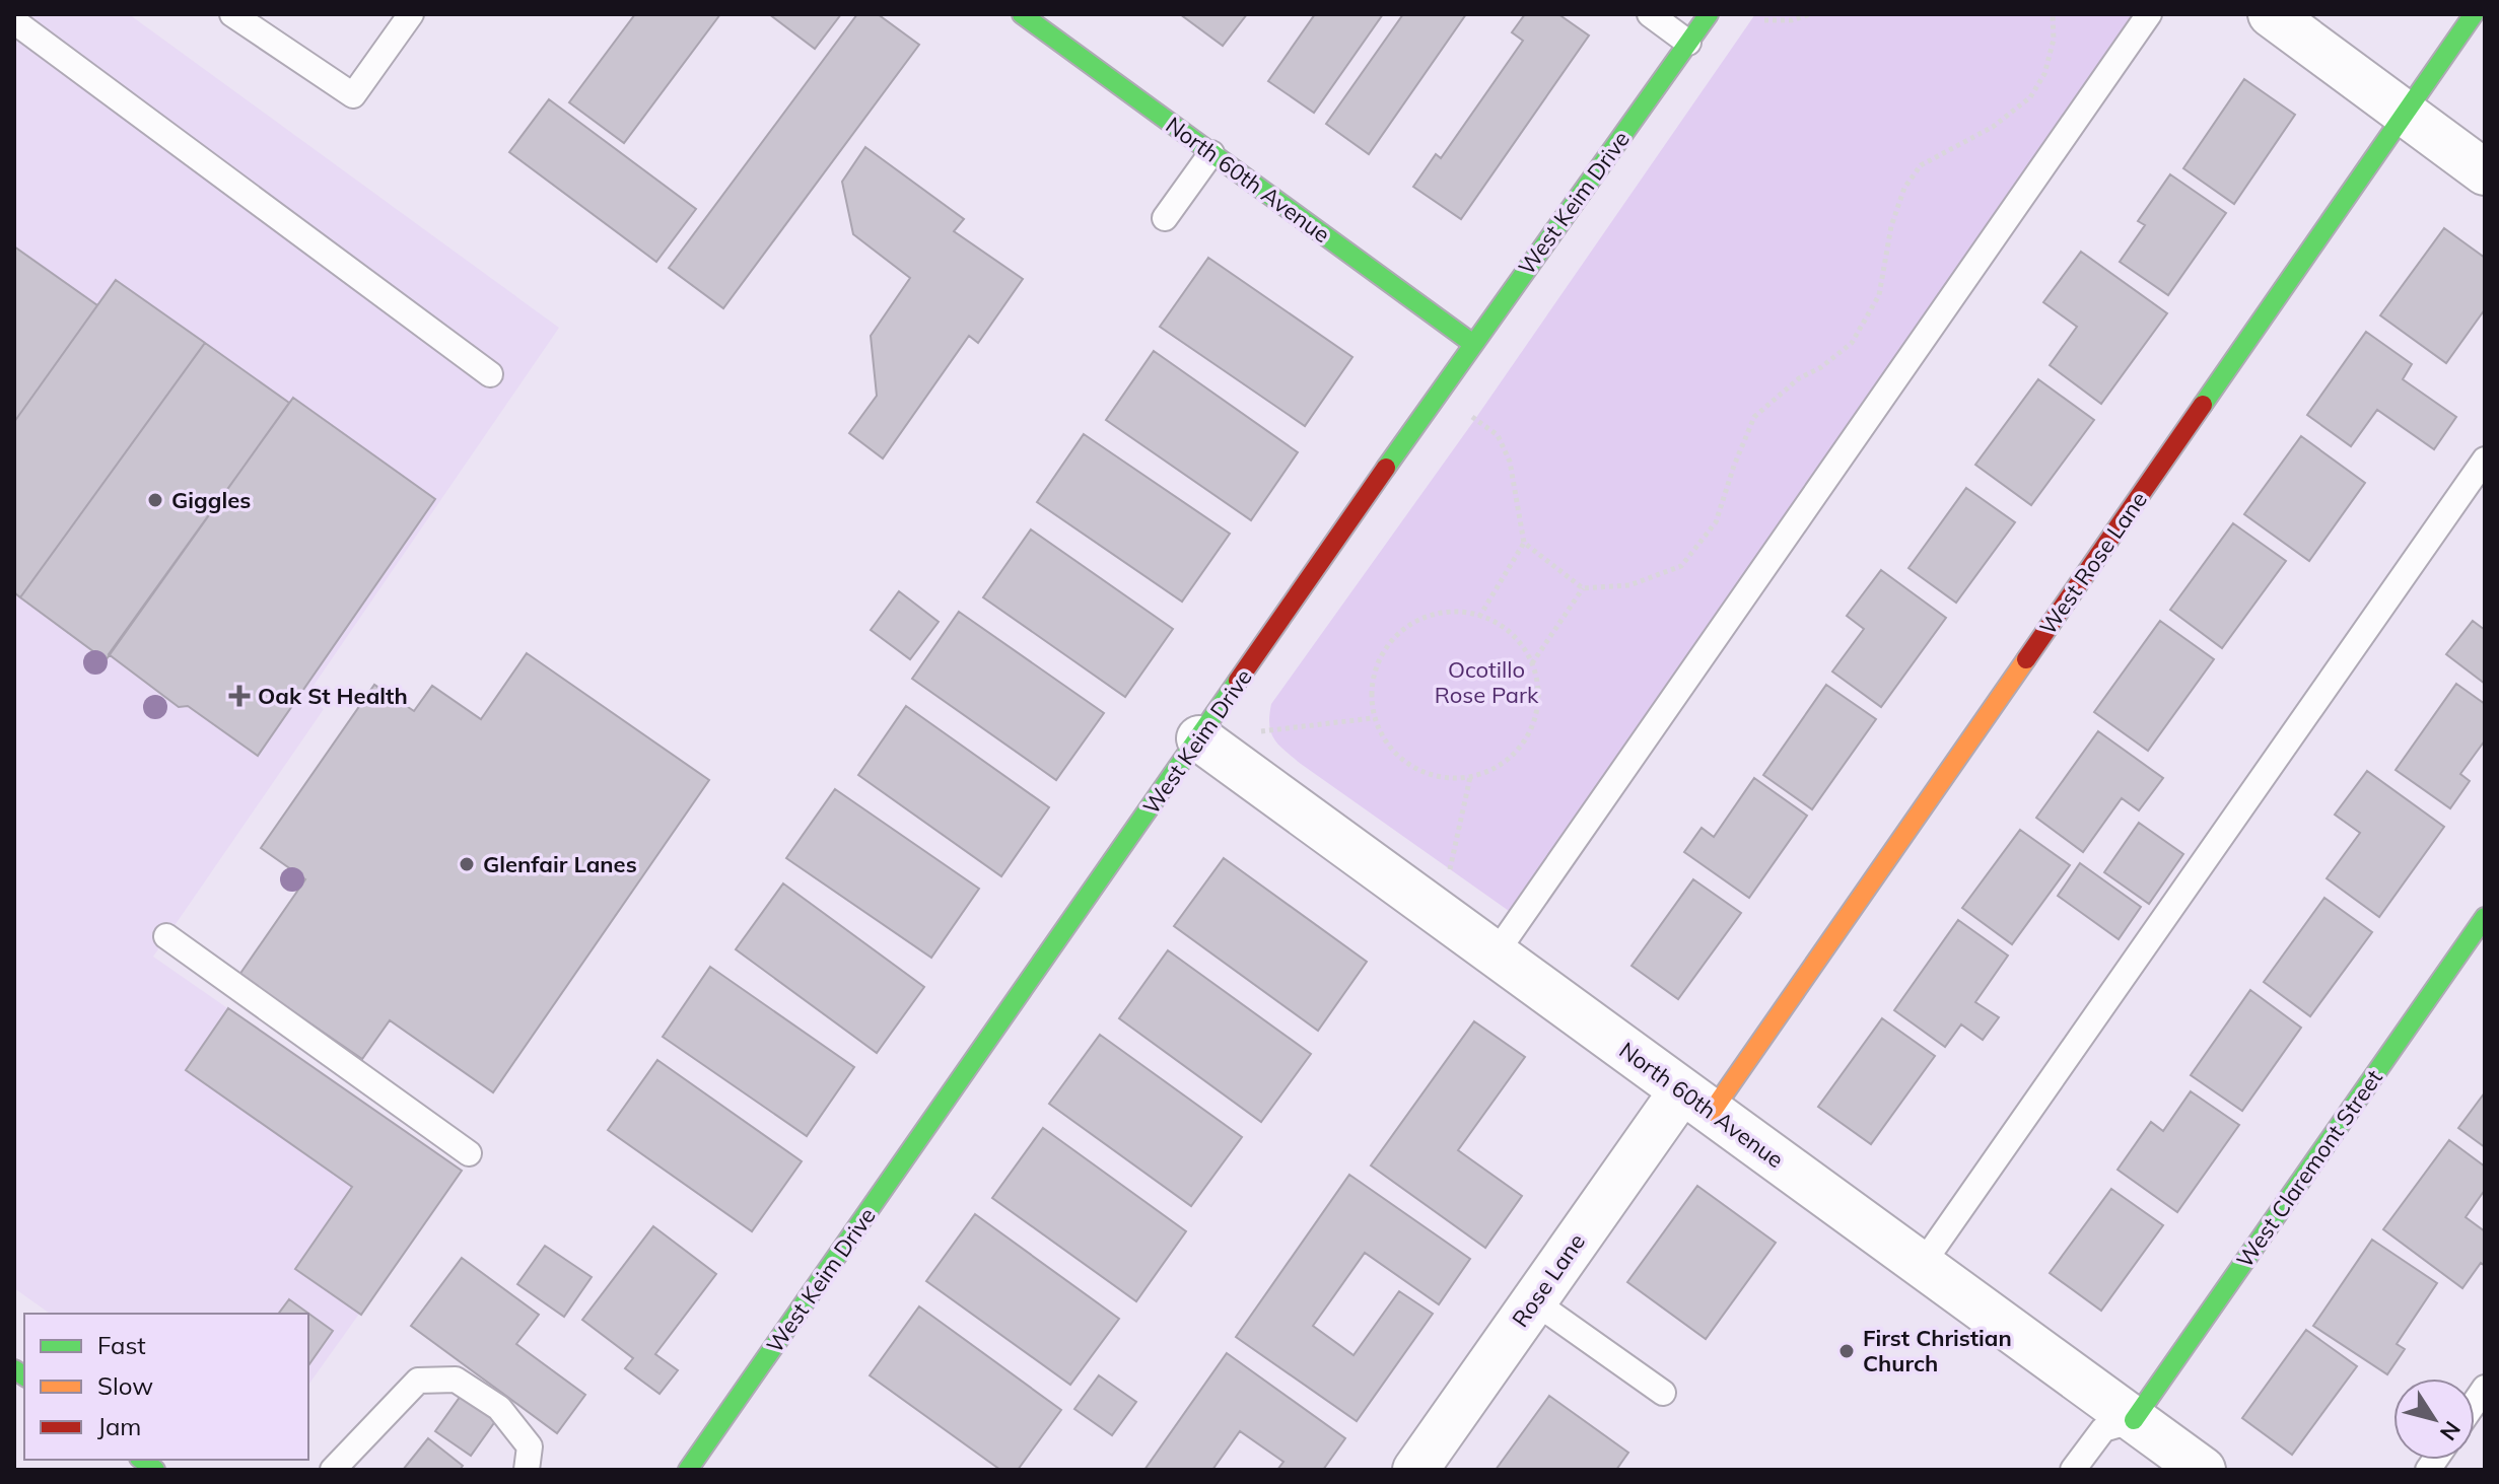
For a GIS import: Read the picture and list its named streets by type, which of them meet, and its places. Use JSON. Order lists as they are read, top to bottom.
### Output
{
  "streets": {
    "street": [
      "North 60th Avenue",
      "West Keim Drive",
      "West Rose Lane",
      "West Claremont Street",
      "Rose Lane"
    ]
  },
  "crossings": [
    ["North 60th Avenue", "West Keim Drive"],
    ["North 60th Avenue", "West Rose Lane"],
    ["North 60th Avenue", "West Claremont Street"],
    ["North 60th Avenue", "Rose Lane"],
    ["West Rose Lane", "Rose Lane"]
  ],
  "parks": ["Ocotillo Rose Park"],
  "places": {
    "other": ["Giggles", "Glenfair Lanes", "First Christian Church"],
    "health": ["Oak St Health"]
  },
  "legend": ["Fast", "Slow", "Jam"],
  "north": "bottom right"
}
